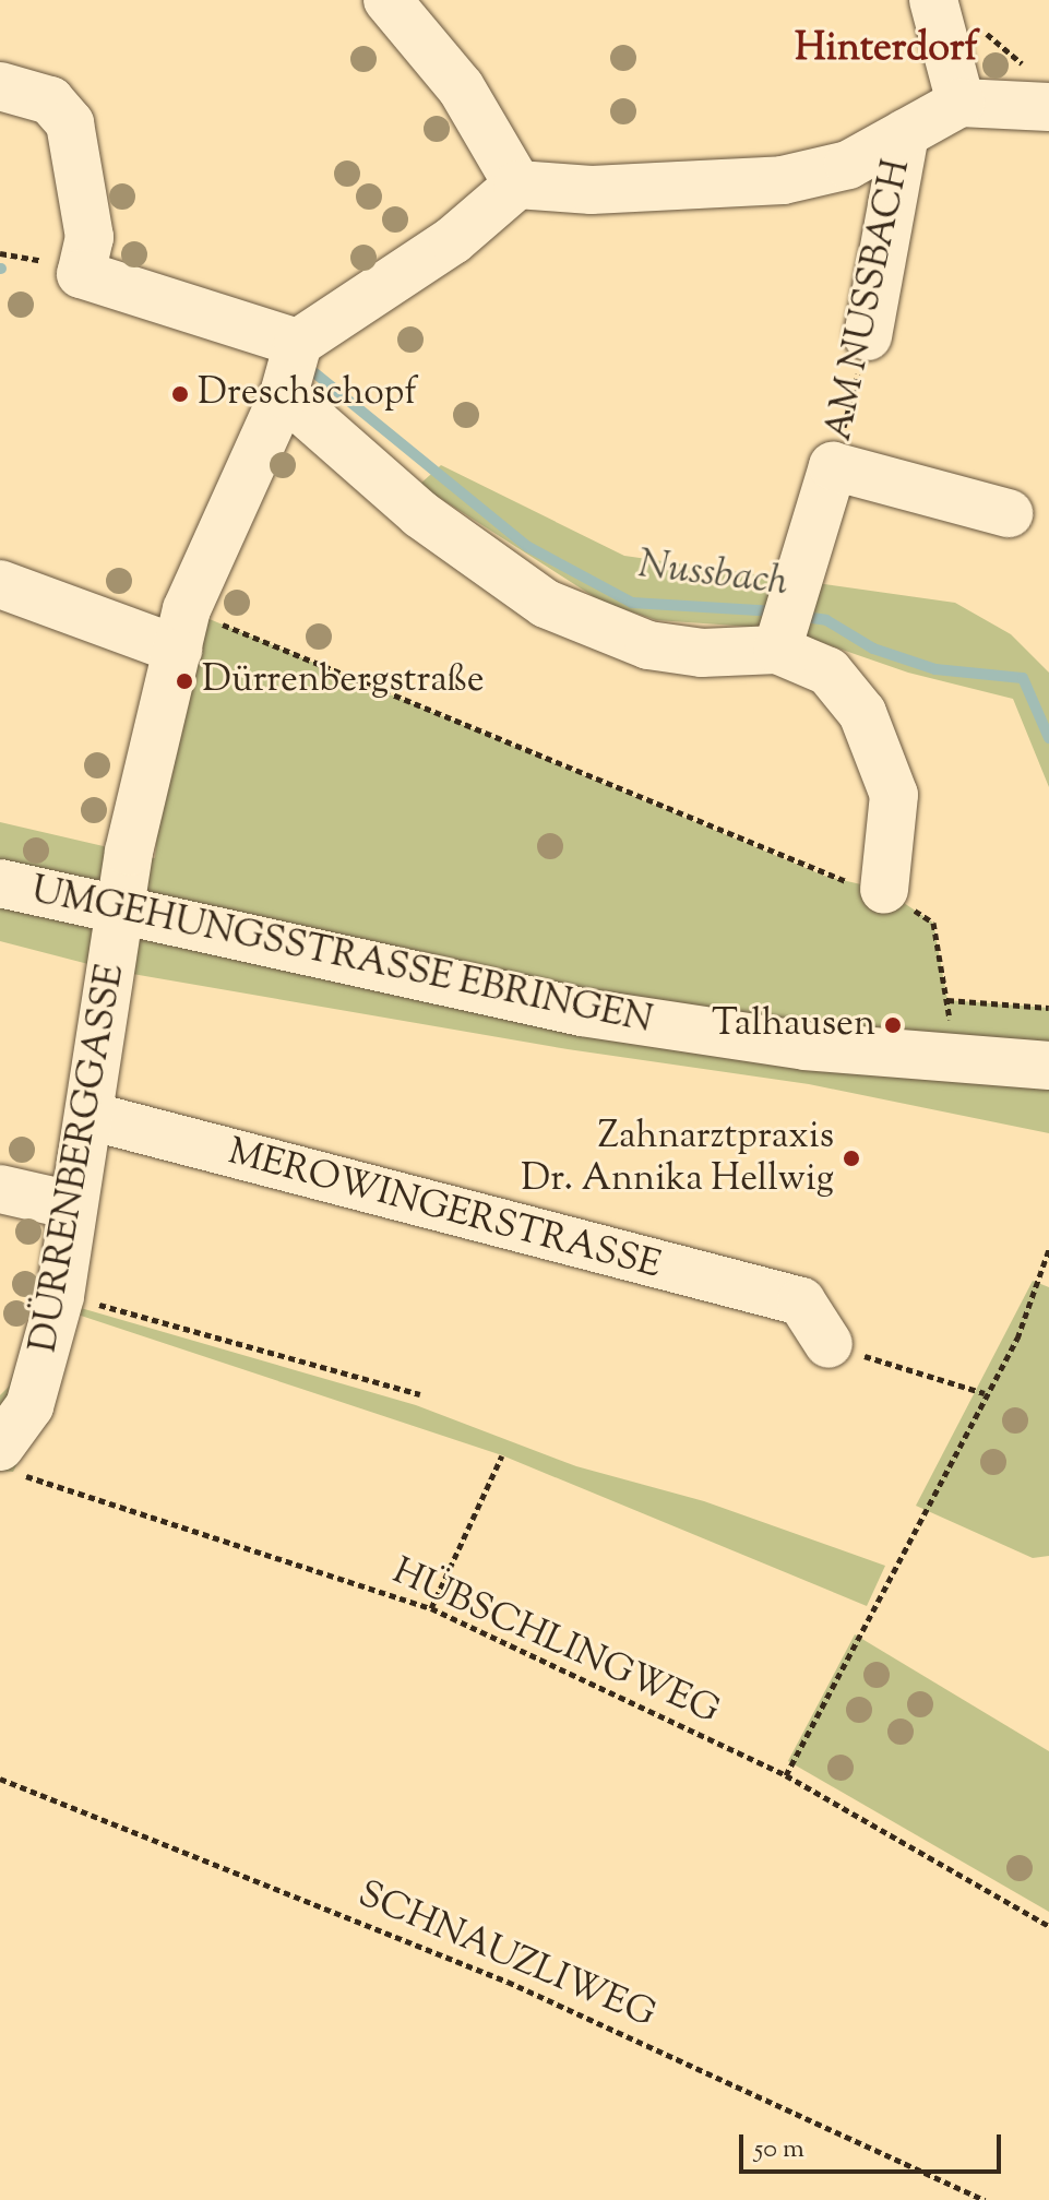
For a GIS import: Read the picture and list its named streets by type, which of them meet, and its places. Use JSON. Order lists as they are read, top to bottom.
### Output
{
  "streets": {
    "street": [
      "AM NUSSBACH",
      "UMGEHUNGSSTRASSE EBRINGEN",
      "DÜRRENBERGGASSE",
      "MEROWINGERSTRASSE"
    ],
    "path": ["HÜBSCHLINGWEG", "SCHNAUZLIWEG"]
  },
  "crossings": [
    ["UMGEHUNGSSTRASSE EBRINGEN", "DÜRRENBERGGASSE"],
    ["DÜRRENBERGGASSE", "MEROWINGERSTRASSE"],
    ["DÜRRENBERGGASSE", "HÜBSCHLINGWEG"]
  ],
  "districts": ["Hinterdorf"],
  "water": ["Nussbach"],
  "places": [
    "Dreschschopf",
    "Dürrenbergstraße",
    "Talhausen",
    "Zahnarztpraxis Dr. Annika Hellwig"
  ],
  "scale_bar": "50 m"
}
